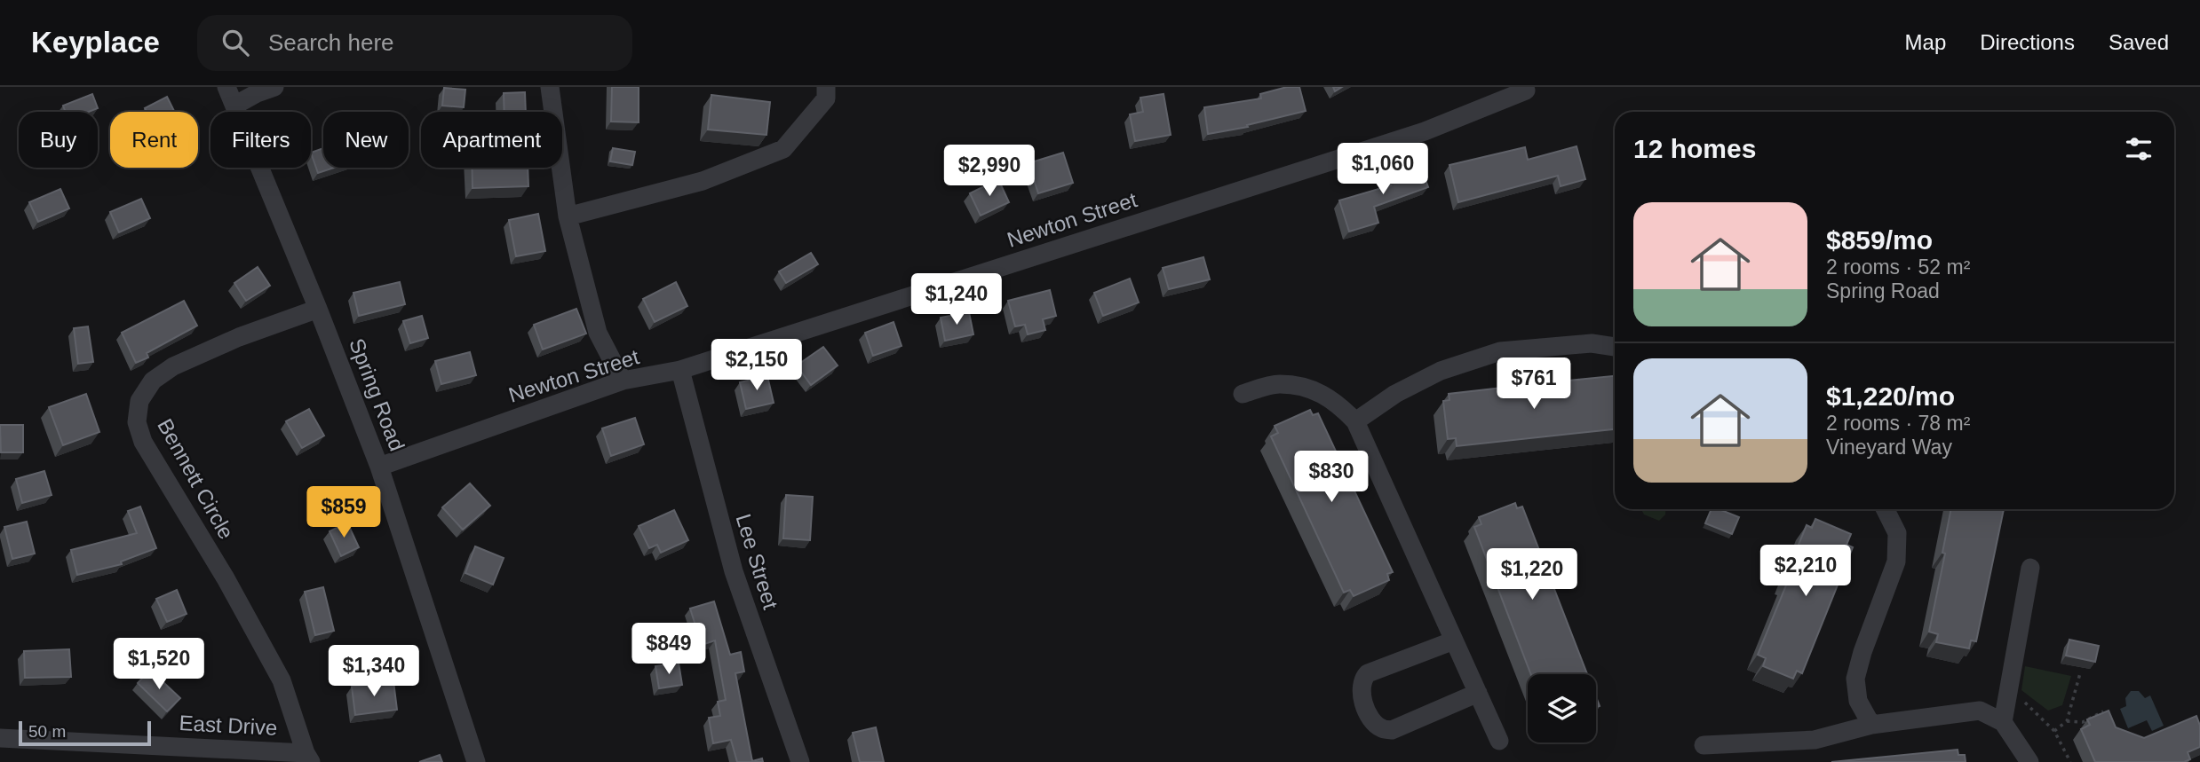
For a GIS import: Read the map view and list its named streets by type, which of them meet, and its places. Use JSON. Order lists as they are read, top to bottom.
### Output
{
  "streets": {
    "street": [
      "Newton Street",
      "Spring Road",
      "Bennett Circle",
      "Lee Street",
      "East Drive"
    ]
  },
  "crossings": [
    ["Newton Street", "Spring Road"],
    ["Newton Street", "Lee Street"],
    ["Spring Road", "Bennett Circle"],
    ["Bennett Circle", "East Drive"]
  ],
  "scale_bar": "50 m",
  "page": {
    "header": "Keyplace",
    "search": "Search here",
    "nav": ["Map", "Directions", "Saved"],
    "chip": [
      "Buy",
      "Rent",
      "Filters",
      "New",
      "Apartment"
    ],
    "heading": "12 homes",
    "price": [
      "$1,060",
      "$2,990",
      "$1,240",
      "$2,150",
      "$761",
      "$830",
      "$859",
      "$2,210",
      "$1,220",
      "$849",
      "$1,520",
      "$1,340"
    ],
    "list": [
      {
        "name": "$859/mo",
        "note": "2 rooms · 52 m² · Spring Road"
      },
      {
        "name": "$1,220/mo",
        "note": "2 rooms · 78 m² · Vineyard Way"
      }
    ],
    "scale": "50 m"
  }
}
